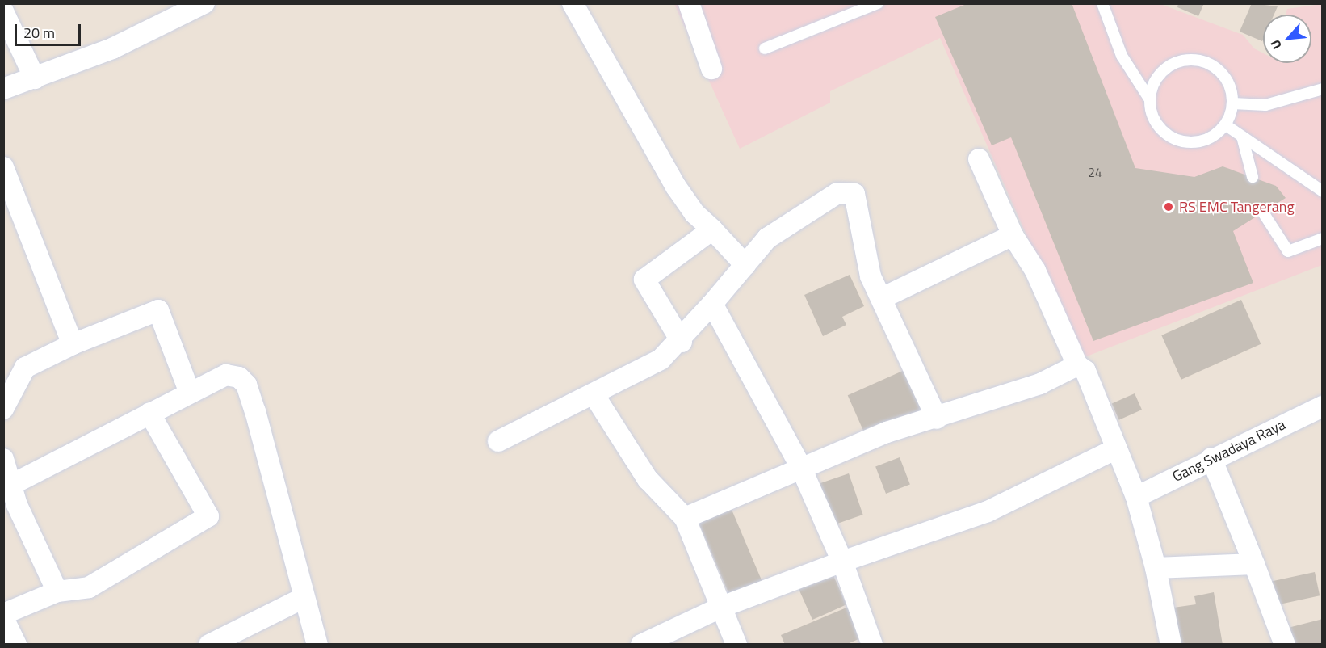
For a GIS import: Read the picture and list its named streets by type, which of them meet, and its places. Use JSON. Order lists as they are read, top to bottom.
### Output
{
  "streets": {
    "street": ["Gang Swadaya Raya"]
  },
  "places": ["RS EMC Tangerang"],
  "house_numbers": ["24"],
  "scale_bar": "20 m",
  "north": "bottom left"
}
